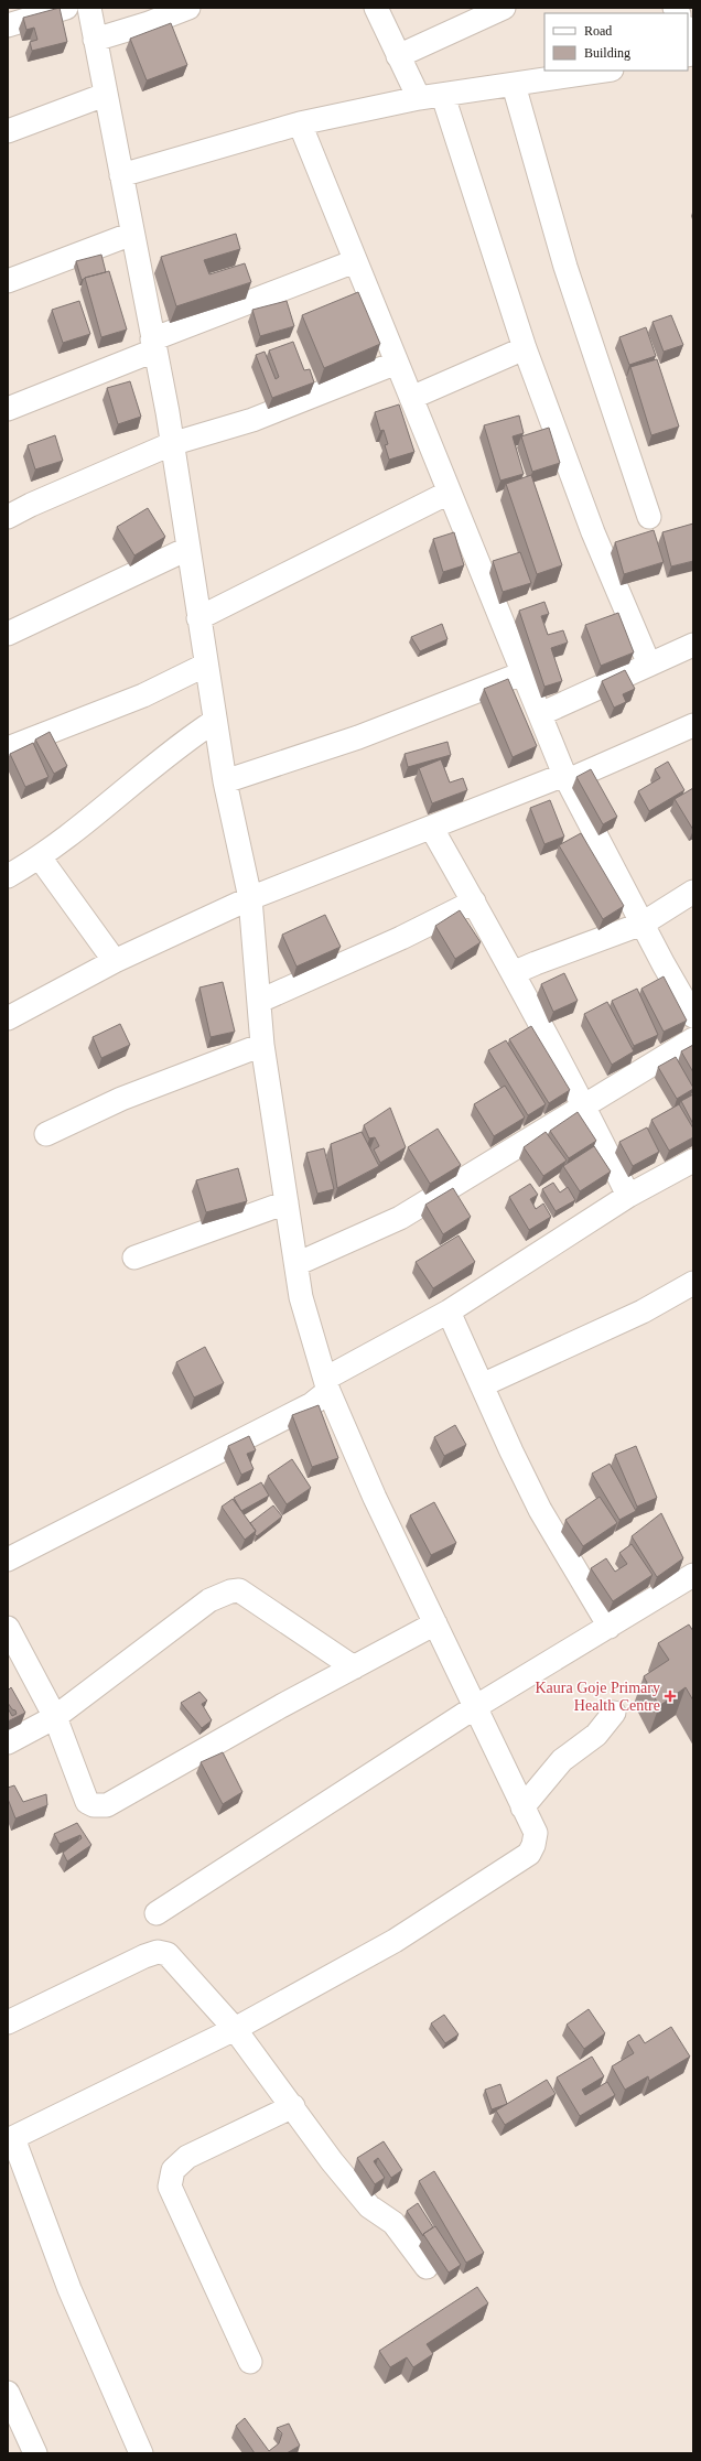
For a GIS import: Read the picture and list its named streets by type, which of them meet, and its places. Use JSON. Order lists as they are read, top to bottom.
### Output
{
  "places": {
    "health": ["Kaura Goje Primary Health Centre"]
  },
  "legend": ["Road", "Building"]
}
